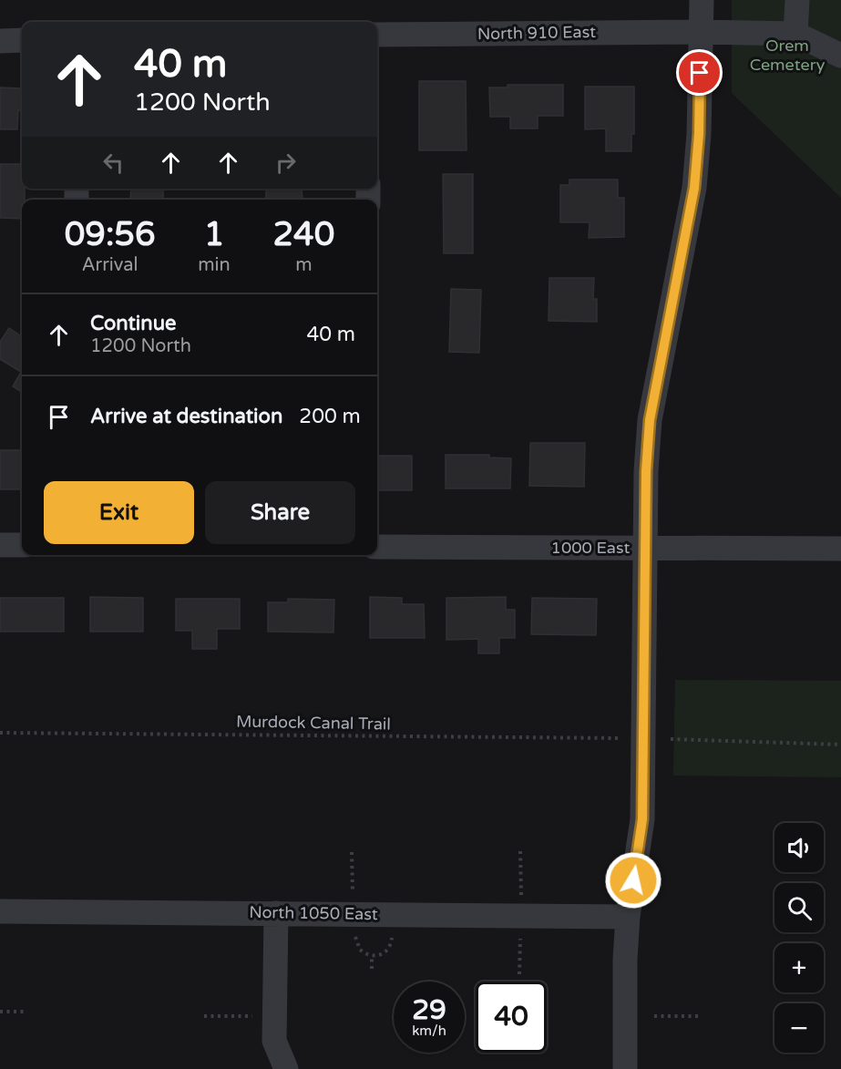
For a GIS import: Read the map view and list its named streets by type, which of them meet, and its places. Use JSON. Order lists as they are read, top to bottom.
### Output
{
  "streets": {
    "street": ["North 910 East", "1000 East", "North 1050 East"],
    "path": ["Murdock Canal Trail"]
  },
  "parks": ["Orem Cemetery"],
  "page": {
    "turn": ["40 m", "1200 North"],
    "eta": [
      "09:56",
      "Arrival",
      "1",
      "min",
      "240",
      "m"
    ],
    "list": [
      {
        "name": "Continue",
        "note": "1200 North",
        "value": "40 m"
      },
      {
        "name": "Arrive at destination",
        "value": "200 m"
      }
    ],
    "buttons": ["Exit", "Share"],
    "map_buttons": ["+", "−"],
    "speed": "29 km/h",
    "limit": "40"
  }
}
